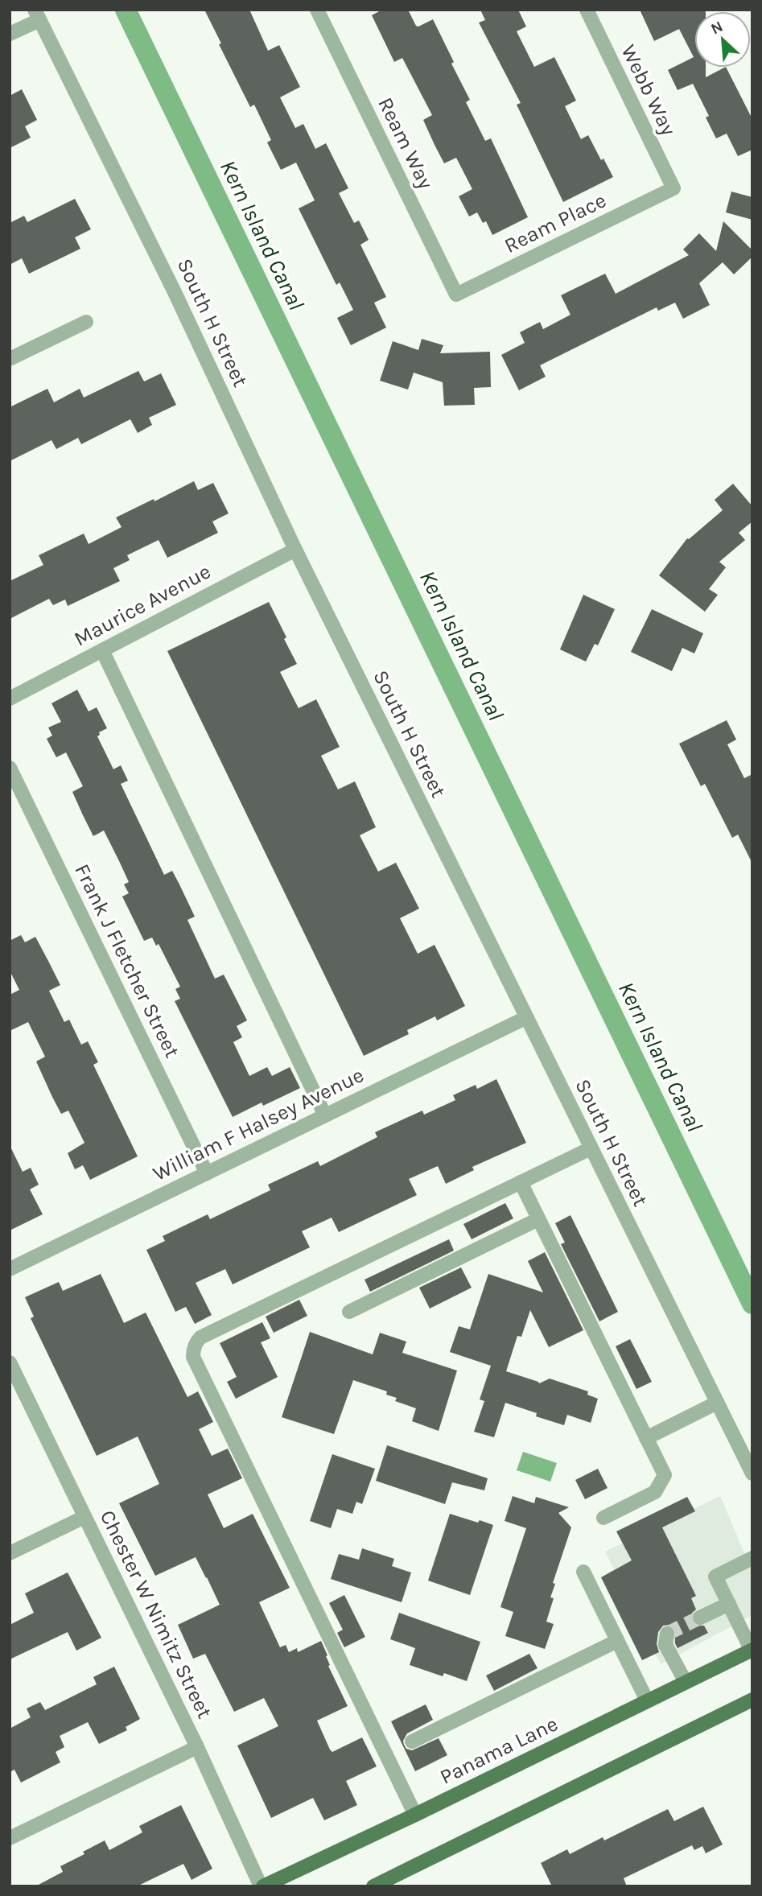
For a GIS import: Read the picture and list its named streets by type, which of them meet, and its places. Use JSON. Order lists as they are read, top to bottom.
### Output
{
  "streets": {
    "main road": ["Panama Lane"],
    "street": [
      "Webb Way",
      "Ream Way",
      "Ream Place",
      "South H Street",
      "Maurice Avenue",
      "Frank J Fletcher Street",
      "William F Halsey Avenue",
      "Chester W Nimitz Street"
    ]
  },
  "crossings": [
    ["Webb Way", "Ream Place"],
    ["Ream Way", "Ream Place"],
    ["South H Street", "Maurice Avenue"],
    ["South H Street", "William F Halsey Avenue"],
    ["Frank J Fletcher Street", "William F Halsey Avenue"],
    ["Chester W Nimitz Street", "Panama Lane"]
  ],
  "water": ["Kern Island Canal"],
  "north": "top left"
}
